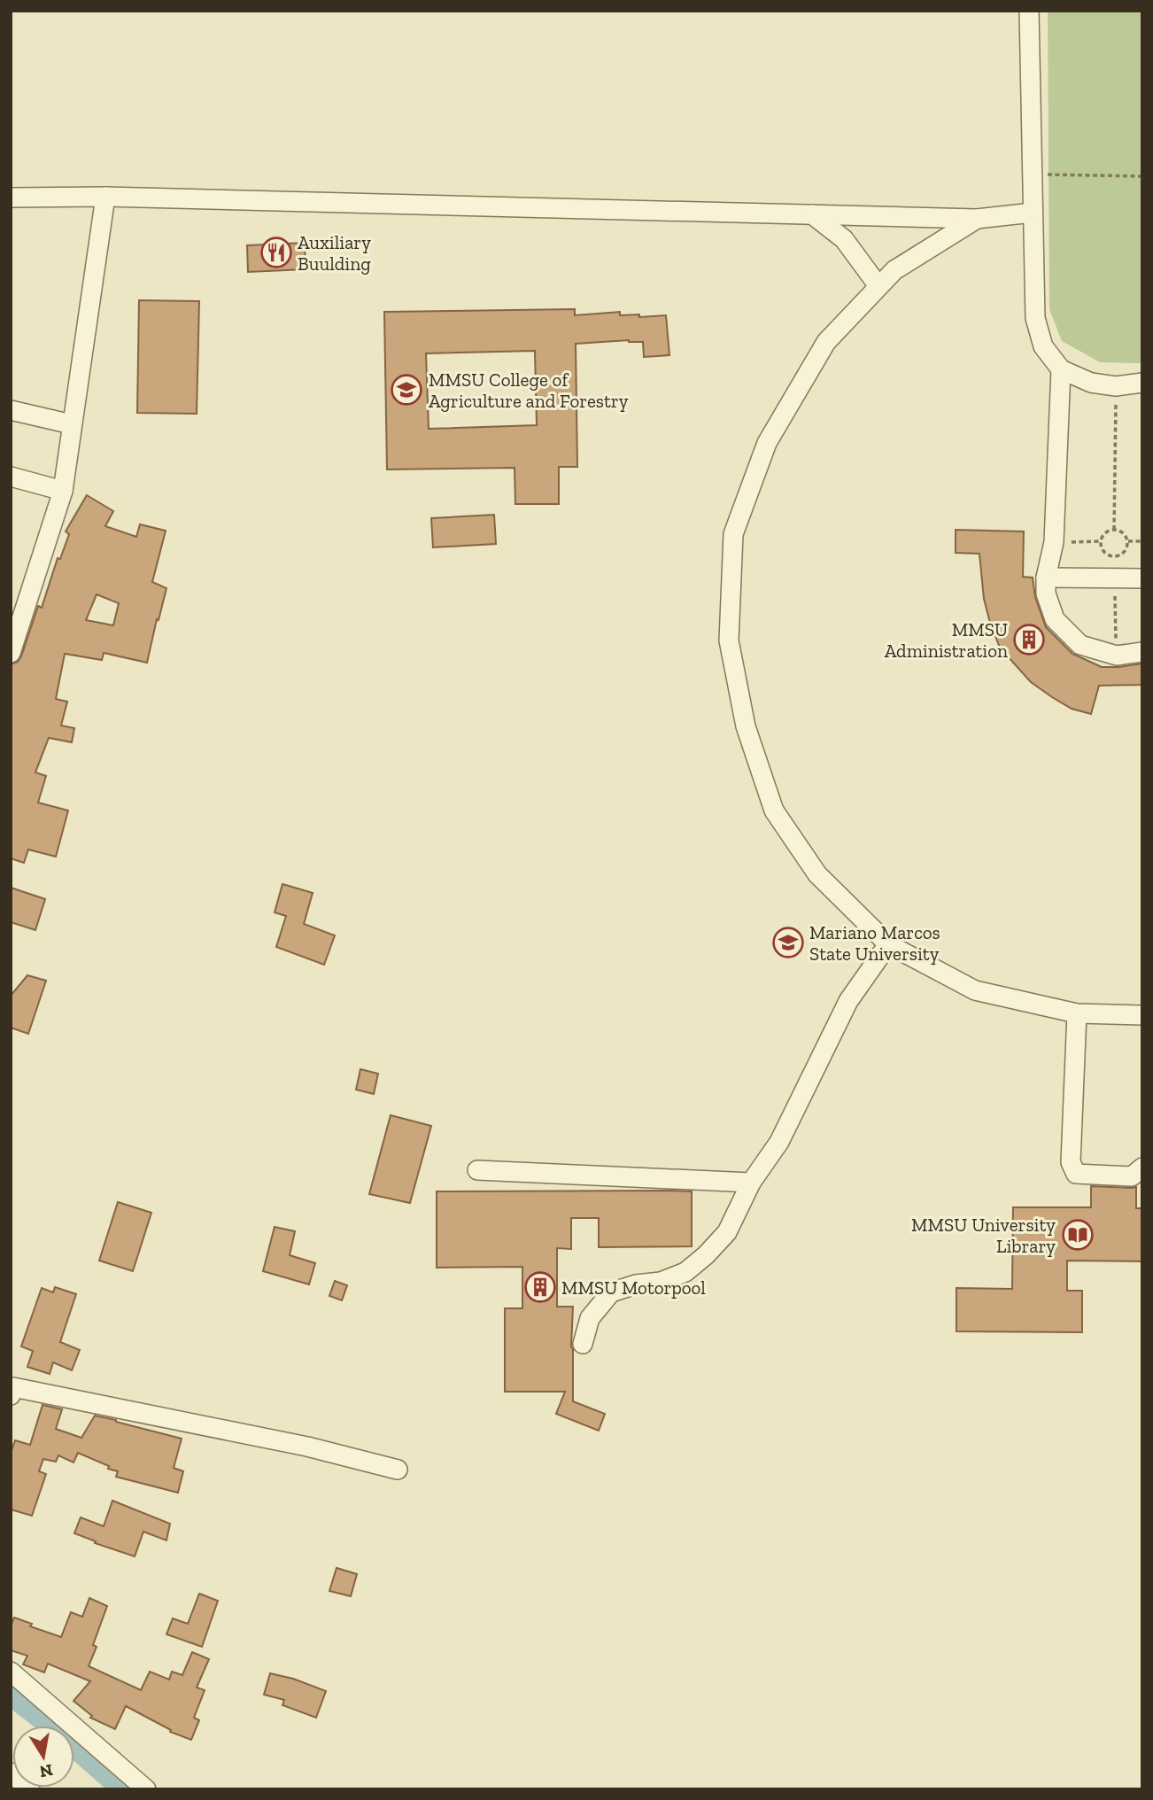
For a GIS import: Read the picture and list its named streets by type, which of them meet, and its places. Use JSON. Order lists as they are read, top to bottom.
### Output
{
  "places": {
    "restaurant": ["Auxiliary Buulding"],
    "school or university": ["MMSU College of Agriculture and Forestry", "Mariano Marcos State University"],
    "building": ["MMSU Administration", "MMSU Motorpool"],
    "library": ["MMSU University Library"]
  },
  "north": "bottom"
}
